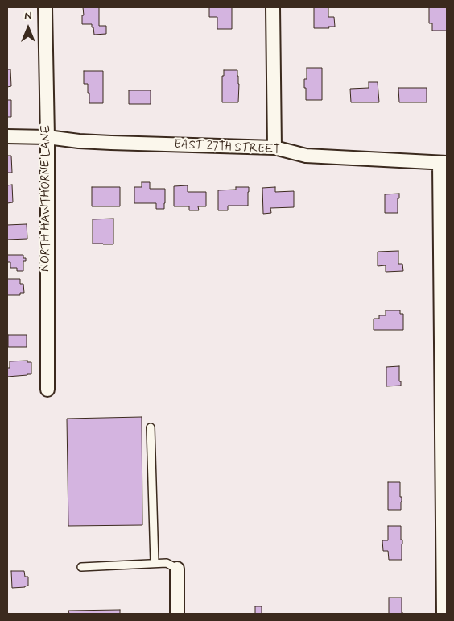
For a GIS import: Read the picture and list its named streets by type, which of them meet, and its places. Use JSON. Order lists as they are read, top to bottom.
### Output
{
  "streets": {
    "street": ["EAST 27TH STREET", "NORTH HAWTHORNE LANE"]
  },
  "crossings": [
    ["EAST 27TH STREET", "NORTH HAWTHORNE LANE"]
  ],
  "north": "top"
}
